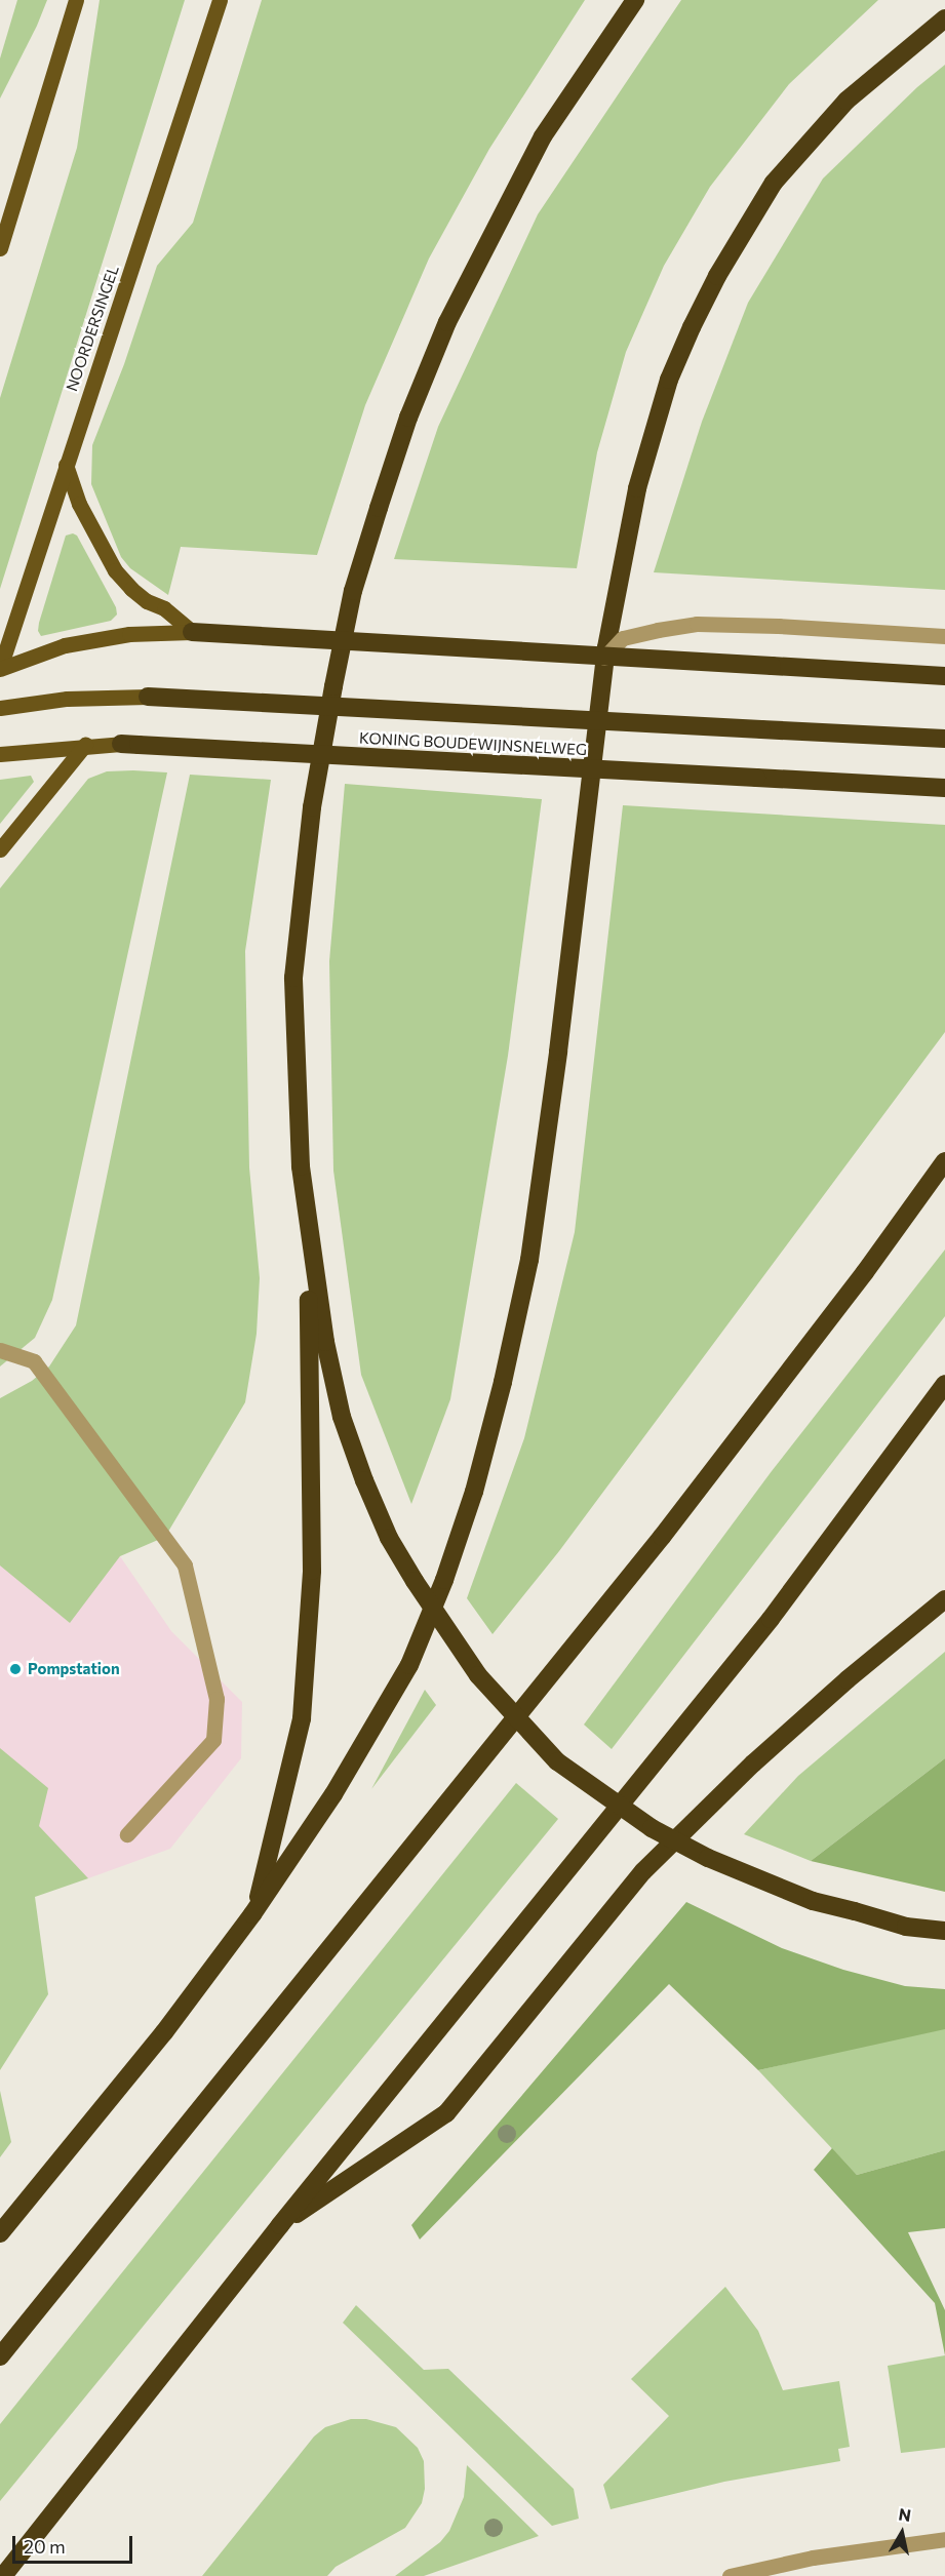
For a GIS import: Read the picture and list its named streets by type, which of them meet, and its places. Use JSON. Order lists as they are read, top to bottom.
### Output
{
  "streets": {
    "highway": ["KONING BOUDEWIJNSNELWEG"],
    "main road": ["NOORDERSINGEL"]
  },
  "places": ["Pompstation"],
  "scale_bar": "20 m",
  "north": "top"
}
